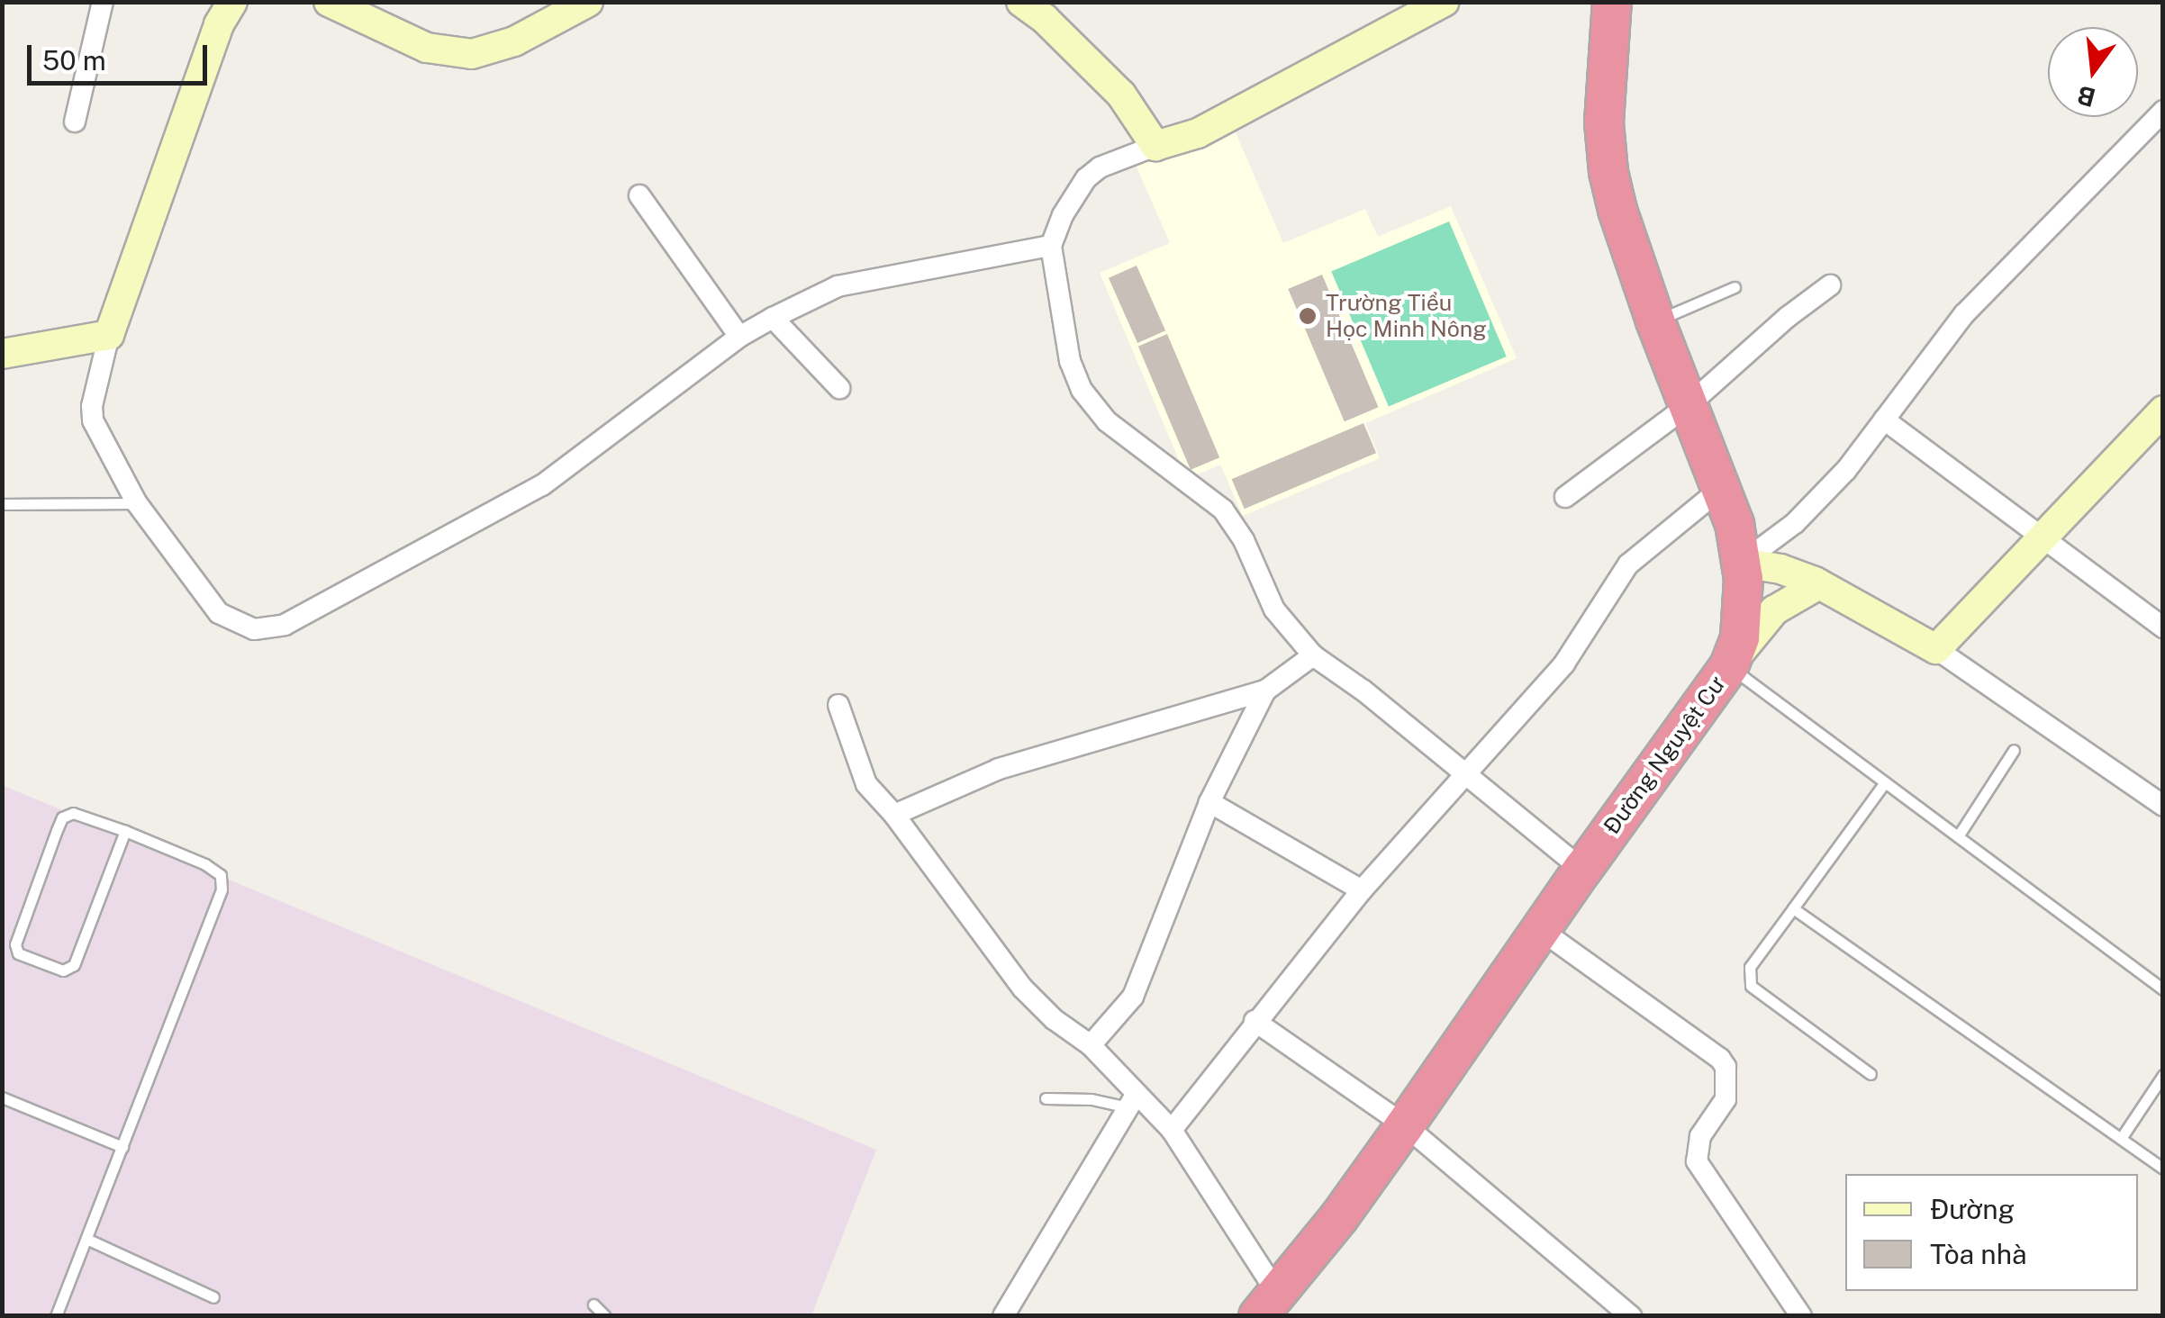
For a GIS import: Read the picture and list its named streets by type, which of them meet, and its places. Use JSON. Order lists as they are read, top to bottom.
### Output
{
  "streets": {
    "highway": ["Đường Nguyệt Cư"]
  },
  "places": ["Trường Tiểu Học Minh Nông"],
  "legend": ["Đường", "Tòa nhà"],
  "scale_bar": "50 m",
  "north": "bottom"
}
